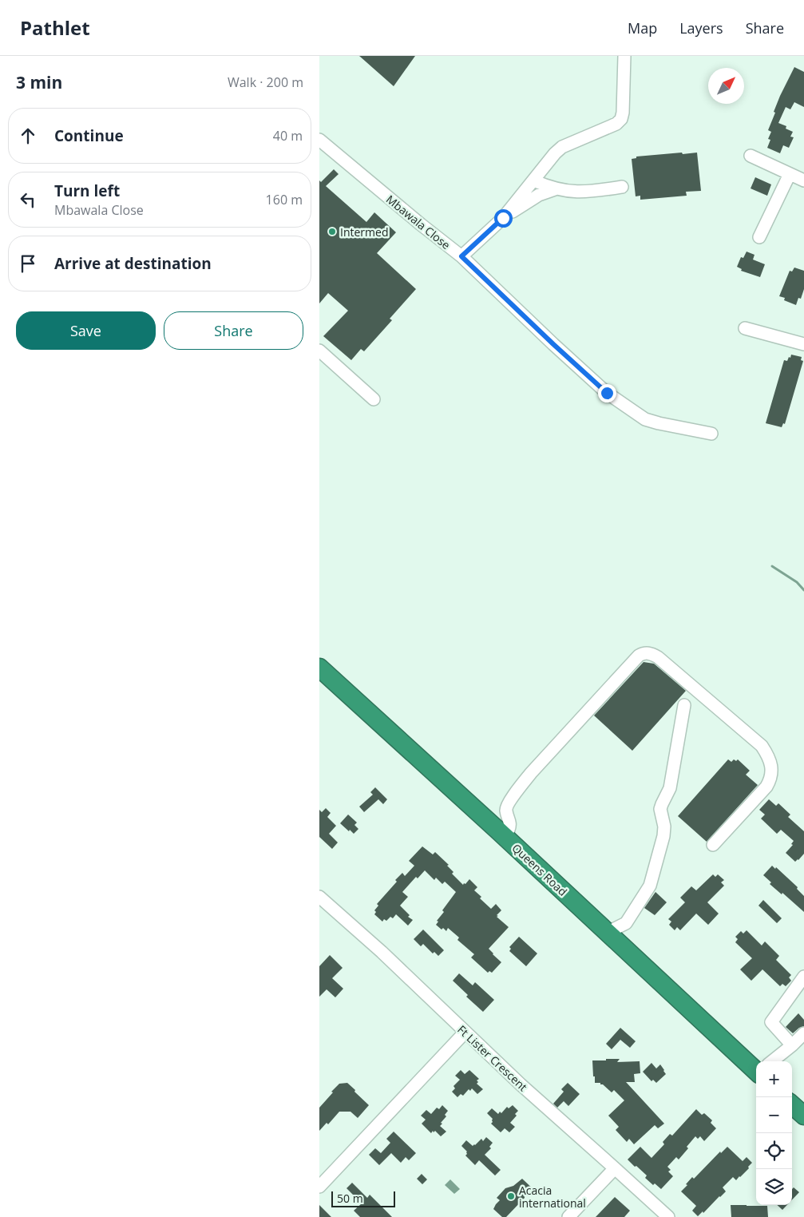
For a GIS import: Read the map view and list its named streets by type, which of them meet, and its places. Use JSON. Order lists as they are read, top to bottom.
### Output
{
  "streets": {
    "highway": ["Queens Road"],
    "street": ["Mbawala Close", "Ft Lister Crescent"]
  },
  "places": ["Intermed", "Acacia international"],
  "scale_bar": "50 m",
  "north": "top right",
  "page": {
    "header": "Pathlet",
    "nav": ["Map", "Layers", "Share"],
    "heading": ["3 min", "Walk · 200 m"],
    "list": [
      ["Continue", "40 m"],
      ["Turn left", "Mbawala Close", "160 m"],
      "Arrive at destination"
    ],
    "buttons": ["Save", "Share"],
    "map_buttons": ["+", "−"],
    "scale": "50 m"
  }
}
